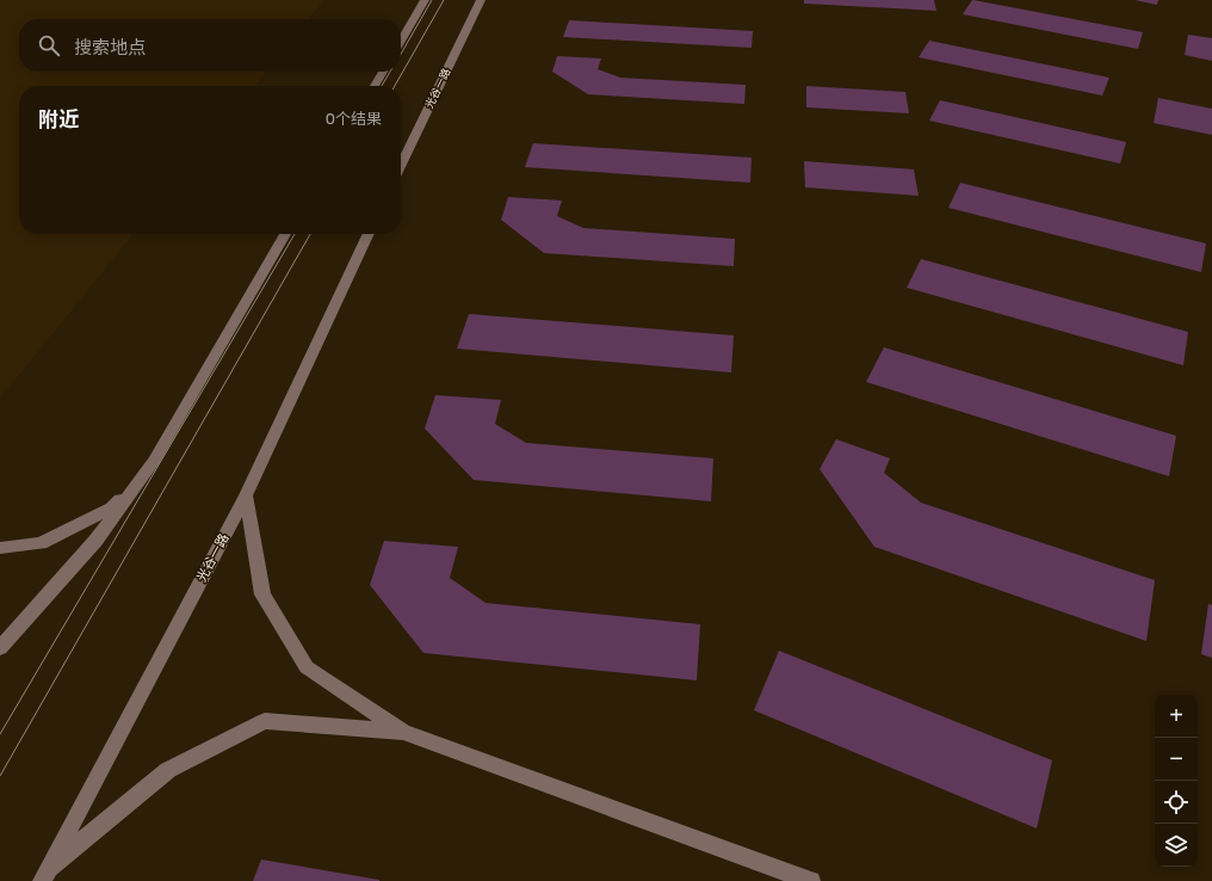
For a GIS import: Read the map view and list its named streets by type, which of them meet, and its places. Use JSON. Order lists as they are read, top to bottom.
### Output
{
  "streets": {
    "main road": ["光谷一路"]
  },
  "page": {
    "search": "搜索地点",
    "heading": ["附近", "0个结果"],
    "map_buttons": ["+", "−"]
  }
}
